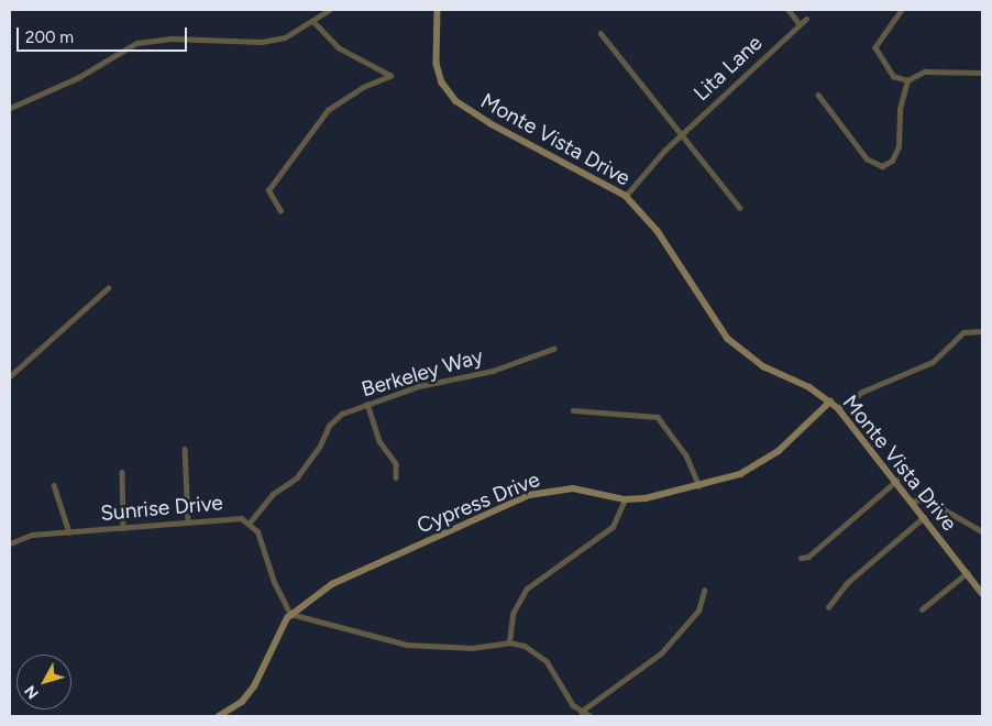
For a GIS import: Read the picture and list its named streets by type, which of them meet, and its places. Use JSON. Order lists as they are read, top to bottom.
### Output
{
  "streets": {
    "main road": ["Monte Vista Drive", "Cypress Drive"],
    "street": ["Lita Lane", "Berkeley Way", "Sunrise Drive"]
  },
  "crossings": [
    ["Lita Lane", "Monte Vista Drive"],
    ["Monte Vista Drive", "Cypress Drive"],
    ["Berkeley Way", "Sunrise Drive"],
    ["Cypress Drive", "Sunrise Drive"]
  ],
  "scale_bar": "200 m",
  "north": "bottom left"
}
